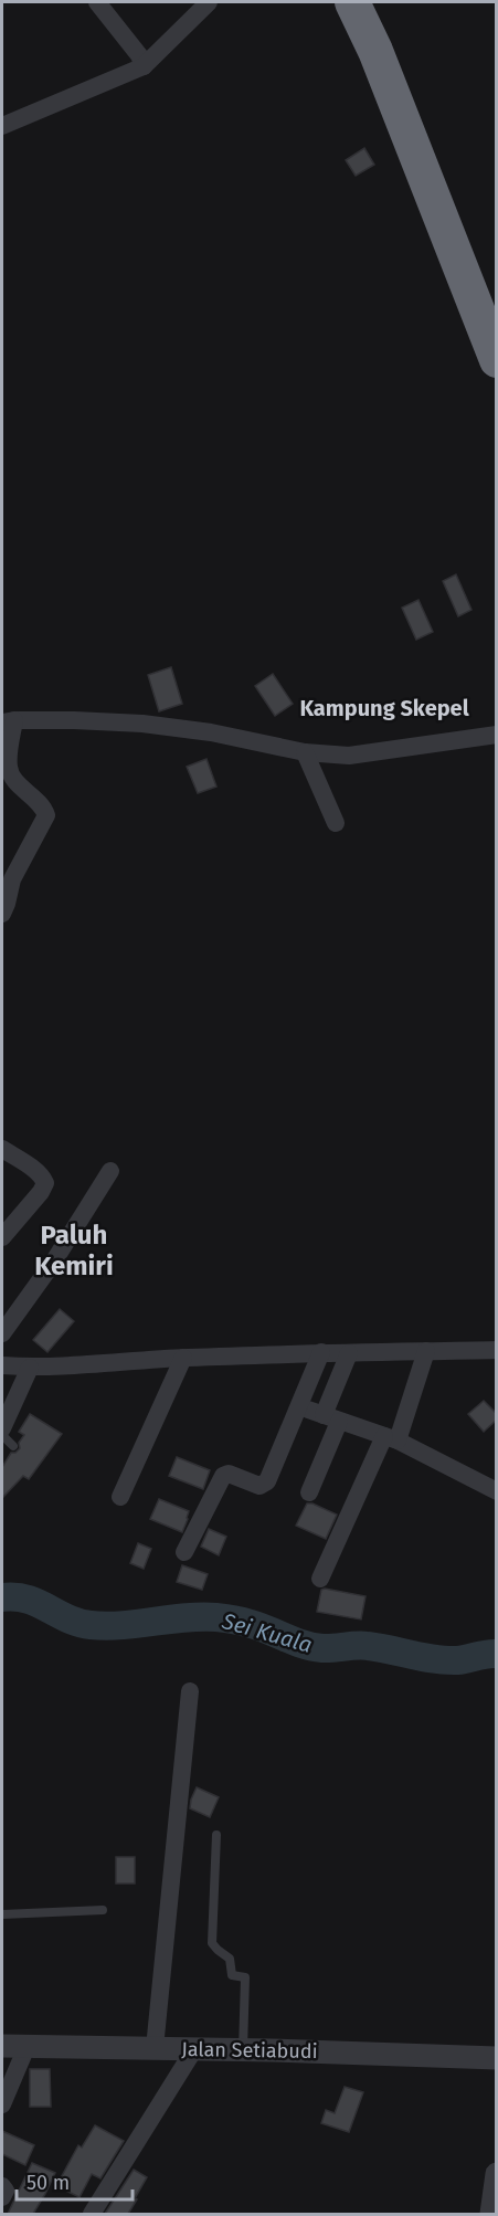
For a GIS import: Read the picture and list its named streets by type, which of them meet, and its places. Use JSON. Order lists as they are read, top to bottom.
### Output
{
  "streets": {
    "street": ["Jalan Setiabudi"]
  },
  "districts": ["Kampung Skepel", "Paluh Kemiri"],
  "water": ["Sei Kuala"],
  "scale_bar": "50 m"
}
